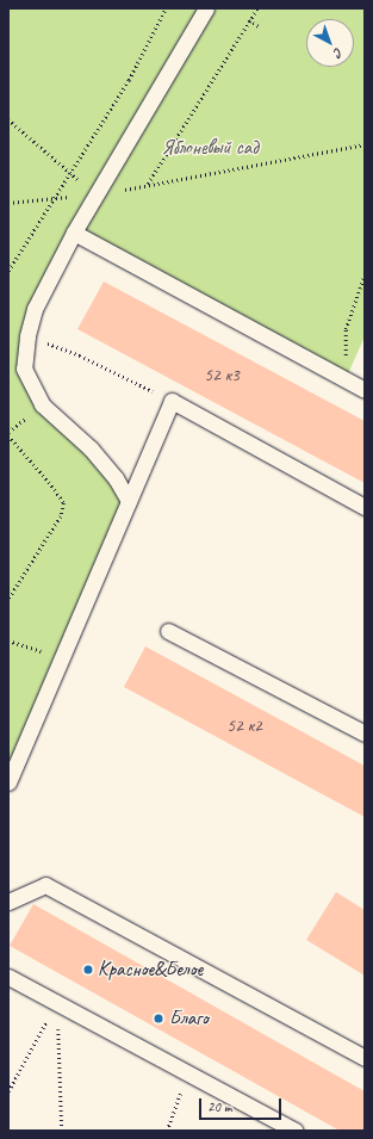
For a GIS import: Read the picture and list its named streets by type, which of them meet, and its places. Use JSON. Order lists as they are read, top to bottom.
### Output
{
  "parks": ["Яблоневый сад"],
  "places": ["Красное&Белое", "Благо"],
  "house_numbers": ["52 к3", "52 к2"],
  "scale_bar": "20 m",
  "north": "bottom right"
}
